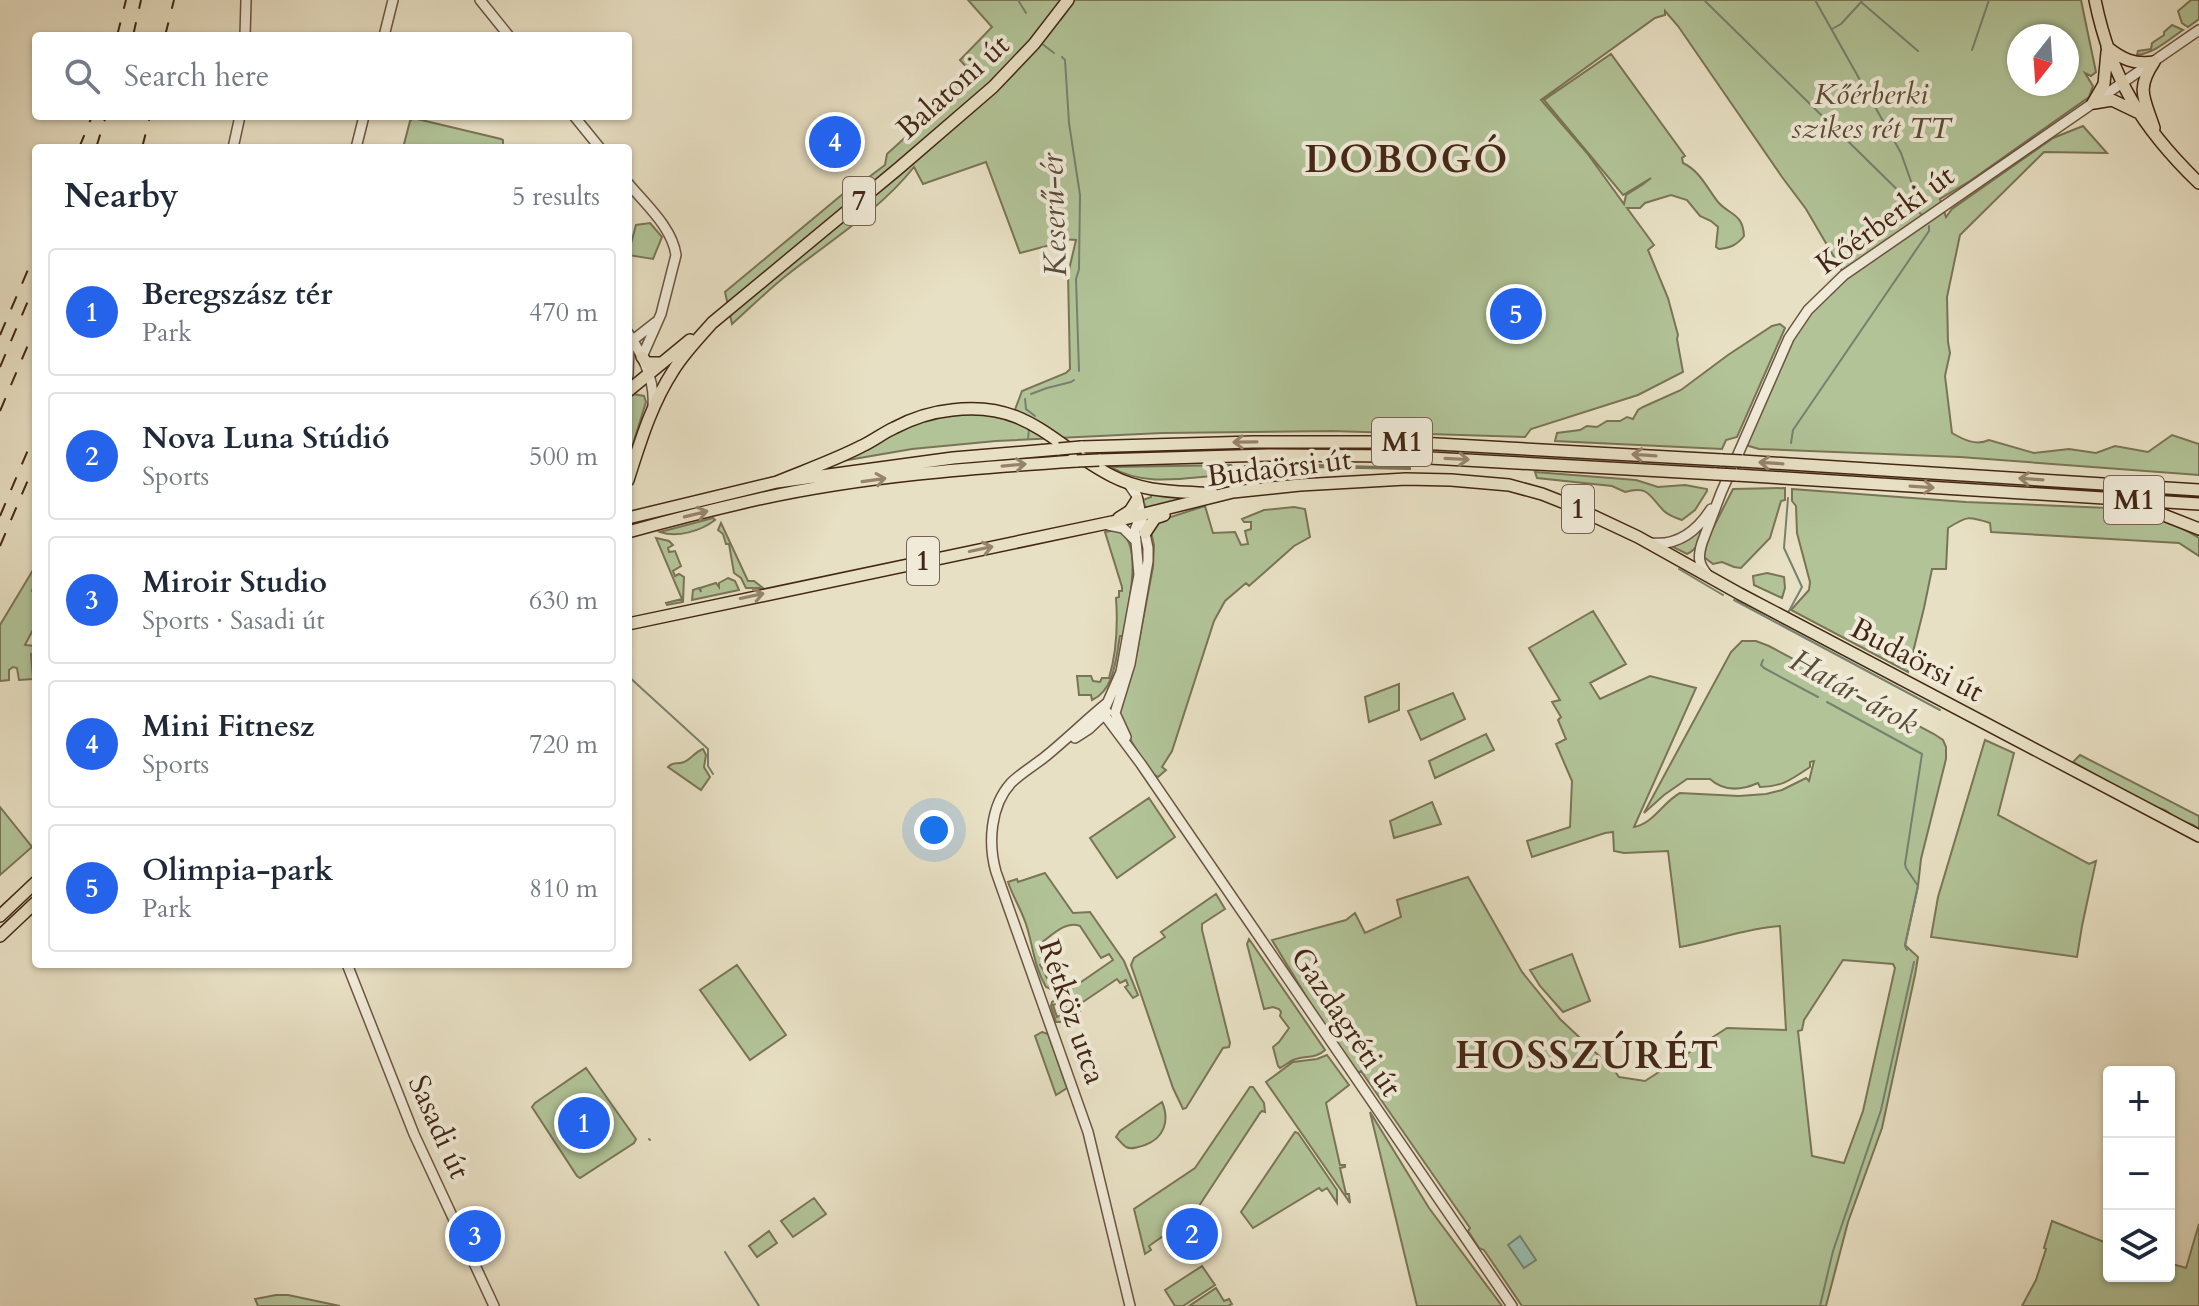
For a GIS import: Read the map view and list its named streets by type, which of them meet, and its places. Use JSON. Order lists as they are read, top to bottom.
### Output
{
  "streets": {
    "main road": [
      "Balatoni út",
      "7",
      "M1",
      "Budaörsi út",
      "1"
    ],
    "street": [
      "Kőérberki út",
      "Rétköz utca",
      "Gazdagréti út",
      "Sasadi út"
    ]
  },
  "crossings": [
    ["Balatoni út", "7"],
    ["Kőérberki út", "Budaörsi út"],
    ["M1", "1"],
    ["Budaörsi út", "1"],
    ["Budaörsi út", "Gazdagréti út"],
    ["1", "Gazdagréti út"],
    ["Rétköz utca", "Gazdagréti út"]
  ],
  "districts": ["DOBOGÓ", "HOSSZÚRÉT"],
  "water": ["Keserű-ér", "Határ-árok"],
  "parks": ["Kőérberki szikes rét TT"],
  "north": "bottom",
  "page": {
    "search": "Search here",
    "pins": [
      "4",
      "5",
      "1",
      "2",
      "3"
    ],
    "heading": ["Nearby", "5 results"],
    "list": [
      {
        "mark": "1",
        "name": "Beregszász tér",
        "note": "Park",
        "value": "470 m"
      },
      {
        "mark": "2",
        "name": "Nova Luna Stúdió",
        "note": "Sports",
        "value": "500 m"
      },
      {
        "mark": "3",
        "name": "Miroir Studio",
        "note": "Sports · Sasadi út",
        "value": "630 m"
      },
      {
        "mark": "4",
        "name": "Mini Fitnesz",
        "note": "Sports",
        "value": "720 m"
      },
      {
        "mark": "5",
        "name": "Olimpia-park",
        "note": "Park",
        "value": "810 m"
      }
    ],
    "map_buttons": ["+", "−"]
  }
}
